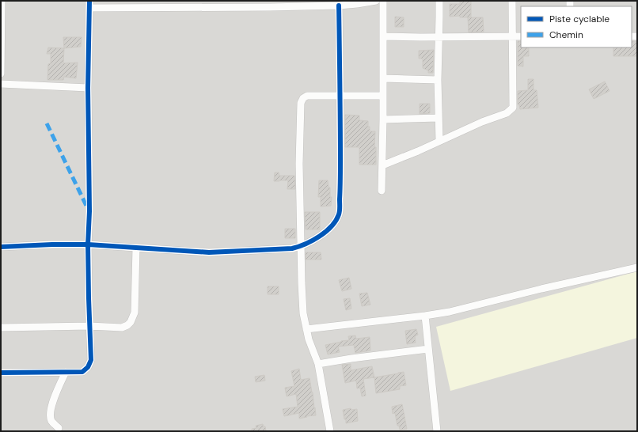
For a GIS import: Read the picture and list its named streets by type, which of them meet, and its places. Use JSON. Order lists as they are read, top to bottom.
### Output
{
  "legend": ["Piste cyclable", "Chemin"]
}
